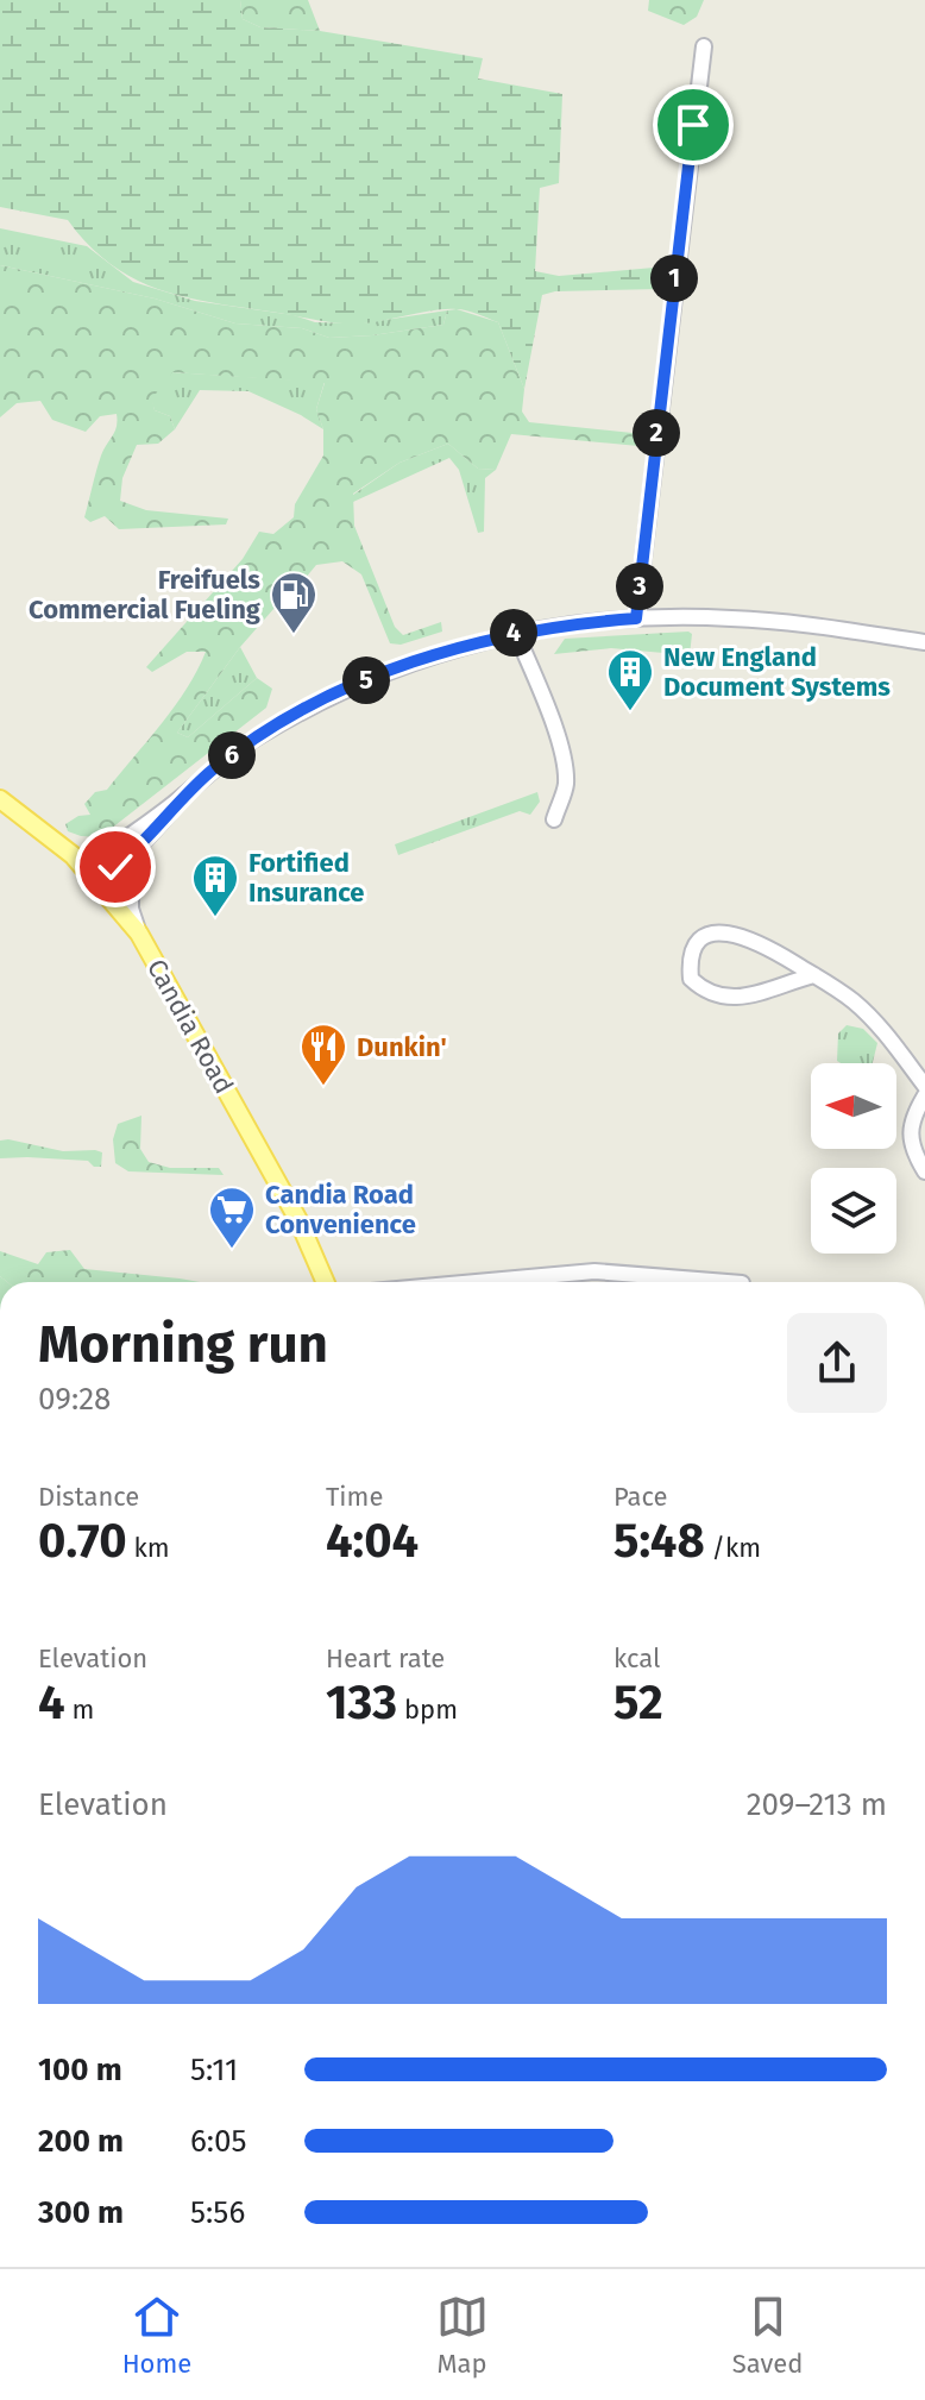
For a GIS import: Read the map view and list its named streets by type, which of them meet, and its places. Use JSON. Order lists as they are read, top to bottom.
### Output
{
  "streets": {
    "main road": ["Candia Road"]
  },
  "places": {
    "fuel station": ["Freifuels Commercial Fueling"],
    "building": ["New England Document Systems", "Fortified Insurance"],
    "restaurant": ["Dunkin'"],
    "supermarket": ["Candia Road Convenience"]
  },
  "north": "left",
  "page": {
    "pins": [
      "1",
      "2",
      "3",
      "4",
      "5",
      "6"
    ],
    "heading": ["Morning run", "09:28"],
    "stats": [
      ["Distance", "0.70 km"],
      ["Time", "4:04"],
      ["Pace", "5:48 /km"],
      ["Elevation", "4 m"],
      ["Heart rate", "133 bpm"],
      ["kcal", "52"]
    ],
    "chart": ["Elevation", "209–213 m"],
    "list": [
      {
        "name": "100 m",
        "note": "5:11"
      },
      {
        "name": "200 m",
        "note": "6:05"
      },
      {
        "name": "300 m",
        "note": "5:56"
      }
    ],
    "tabs": ["Home", "Map", "Saved"]
  }
}
